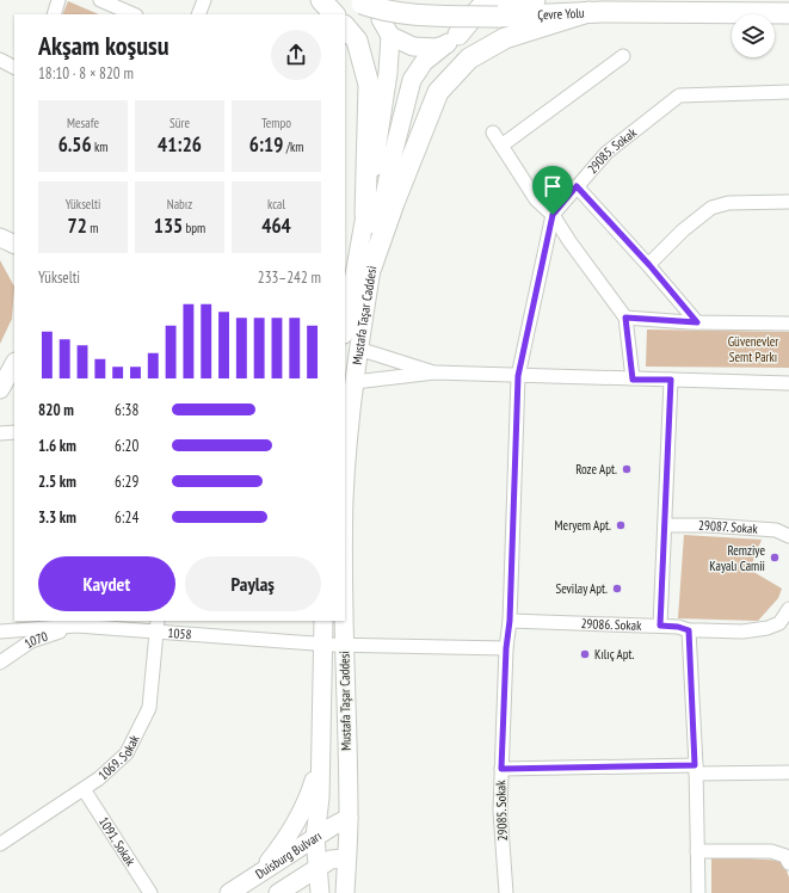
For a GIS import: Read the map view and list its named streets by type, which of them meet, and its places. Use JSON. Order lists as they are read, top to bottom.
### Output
{
  "streets": {
    "main road": ["Çevre Yolu", "Mustafa Taşar Caddesi", "Duisburg Bulvarı"],
    "street": [
      "29085. Sokak",
      "29087. Sokak",
      "29086. Sokak",
      "1058",
      "1070",
      "1069. Sokak",
      "1091. Sokak"
    ]
  },
  "crossings": [
    ["Çevre Yolu", "Mustafa Taşar Caddesi"],
    ["29085. Sokak", "29086. Sokak"],
    ["Mustafa Taşar Caddesi", "1058"],
    ["Mustafa Taşar Caddesi", "Duisburg Bulvarı"],
    ["1058", "1070"],
    ["1058", "1069. Sokak"],
    ["1069. Sokak", "1091. Sokak"]
  ],
  "parks": ["Güvenevler Semt Parkı"],
  "places": [
    "Roze Apt.",
    "Meryem Apt.",
    "Remziye Kayalı Camii",
    "Sevilay Apt.",
    "Kılıç Apt."
  ],
  "page": {
    "heading": ["Akşam koşusu", "18:10 · 8 × 820 m"],
    "stats": [
      ["Mesafe", "6.56 km"],
      ["Süre", "41:26"],
      ["Tempo", "6:19 /km"],
      ["Yükselti", "72 m"],
      ["Nabız", "135 bpm"],
      ["kcal", "464"]
    ],
    "chart": ["Yükselti", "233–242 m"],
    "list": [
      {
        "name": "820 m",
        "note": "6:38"
      },
      {
        "name": "1.6 km",
        "note": "6:20"
      },
      {
        "name": "2.5 km",
        "note": "6:29"
      },
      {
        "name": "3.3 km",
        "note": "6:24"
      }
    ],
    "buttons": ["Kaydet", "Paylaş"]
  }
}
